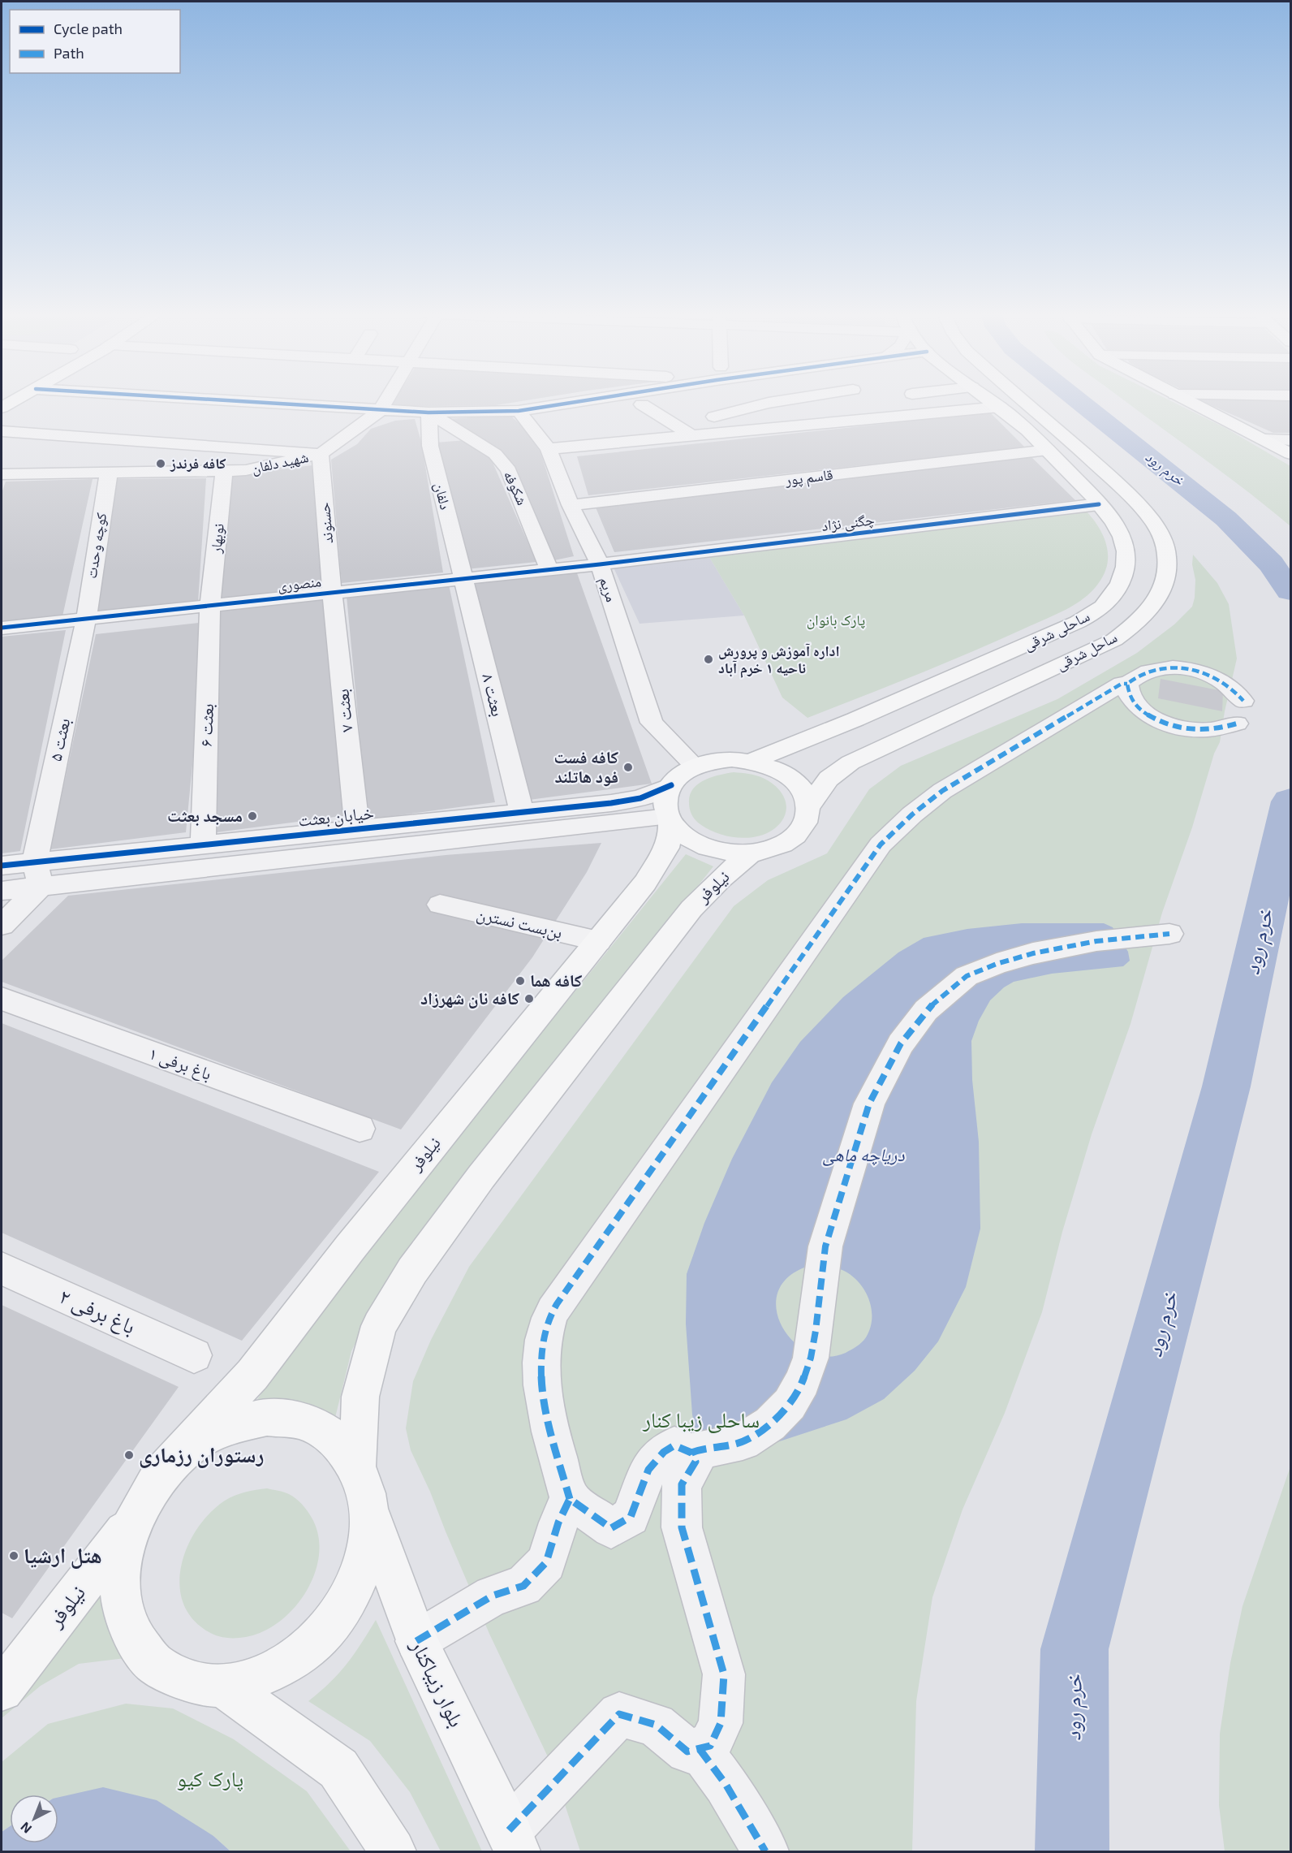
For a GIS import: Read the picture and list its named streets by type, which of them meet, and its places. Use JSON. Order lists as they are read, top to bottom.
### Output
{
  "streets": {
    "main road": [
      "ساحلی شرقی",
      "ساحل شرقی",
      "نیلوفر",
      "بلوار زیباکنار"
    ],
    "street": [
      "شهید دلفان",
      "قاسم پور",
      "شکوفه",
      "دلفان",
      "حسنوند",
      "چگنی نژاد",
      "نوبهار",
      "کوچه وحدت",
      "منصوری",
      "مریم",
      "بعثت ۸",
      "بعثت ۷",
      "بعثت ۶",
      "بعثت ۵",
      "خیابان بعثت",
      "بن‌بست نسترن",
      "باغ برفی ۱",
      "باغ برفی ۲"
    ]
  },
  "crossings": [
    ["شهید دلفان", "حسنوند"],
    ["شهید دلفان", "نوبهار"],
    ["شهید دلفان", "کوچه وحدت"],
    ["قاسم پور", "مریم"],
    ["قاسم پور", "ساحلی شرقی"],
    ["شکوفه", "دلفان"],
    ["شکوفه", "منصوری"],
    ["دلفان", "منصوری"],
    ["دلفان", "بعثت ۸"],
    ["حسنوند", "منصوری"],
    ["حسنوند", "بعثت ۷"],
    ["چگنی نژاد", "منصوری"],
    ["چگنی نژاد", "مریم"],
    ["چگنی نژاد", "ساحلی شرقی"],
    ["نوبهار", "منصوری"],
    ["نوبهار", "بعثت ۶"],
    ["کوچه وحدت", "منصوری"],
    ["کوچه وحدت", "بعثت ۵"],
    ["منصوری", "مریم"],
    ["منصوری", "بعثت ۸"],
    ["منصوری", "بعثت ۷"],
    ["منصوری", "بعثت ۶"],
    ["منصوری", "بعثت ۵"],
    ["مریم", "ساحلی شرقی"],
    ["مریم", "ساحل شرقی"],
    ["مریم", "خیابان بعثت"],
    ["مریم", "نیلوفر"],
    ["ساحلی شرقی", "ساحل شرقی"],
    ["ساحلی شرقی", "خیابان بعثت"],
    ["ساحلی شرقی", "نیلوفر"],
    ["ساحل شرقی", "خیابان بعثت"],
    ["ساحل شرقی", "نیلوفر"],
    ["بعثت ۸", "خیابان بعثت"],
    ["بعثت ۷", "خیابان بعثت"],
    ["بعثت ۶", "خیابان بعثت"],
    ["بعثت ۵", "خیابان بعثت"],
    ["خیابان بعثت", "نیلوفر"],
    ["نیلوفر", "بن‌بست نسترن"]
  ],
  "water": ["خرم رود", "دریاچه ماهی"],
  "parks": ["پارک بانوان", "ساحلی زیبا کنار", "پارک کیو"],
  "places": [
    "کافه فرندز",
    "اداره آموزش و پرورش ناحیه ۱ خرم آباد",
    "کافه فست فود هاتلند",
    "مسجد بعثت",
    "کافه هما",
    "کافه نان شهرزاد",
    "رستوران رزماری",
    "هتل ارشیا"
  ],
  "legend": ["Cycle path", "Path"],
  "north": "bottom left"
}
